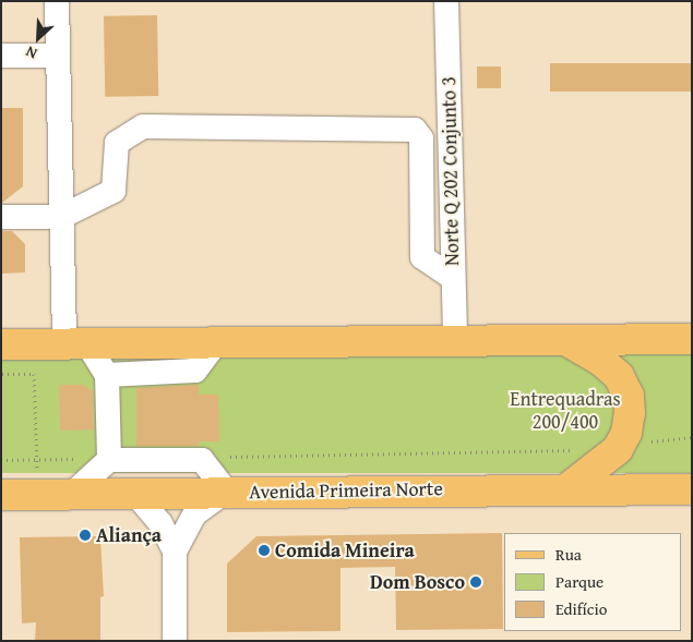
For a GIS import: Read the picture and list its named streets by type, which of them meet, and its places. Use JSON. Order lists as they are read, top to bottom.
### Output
{
  "streets": {
    "main road": ["Avenida Primeira Norte"],
    "street": ["Norte Q 202 Conjunto 3"]
  },
  "parks": ["Entrequadras 200/400"],
  "places": ["Aliança", "Comida Mineira", "Dom Bosco"],
  "legend": ["Rua", "Parque", "Edifício"],
  "north": "bottom left"
}
